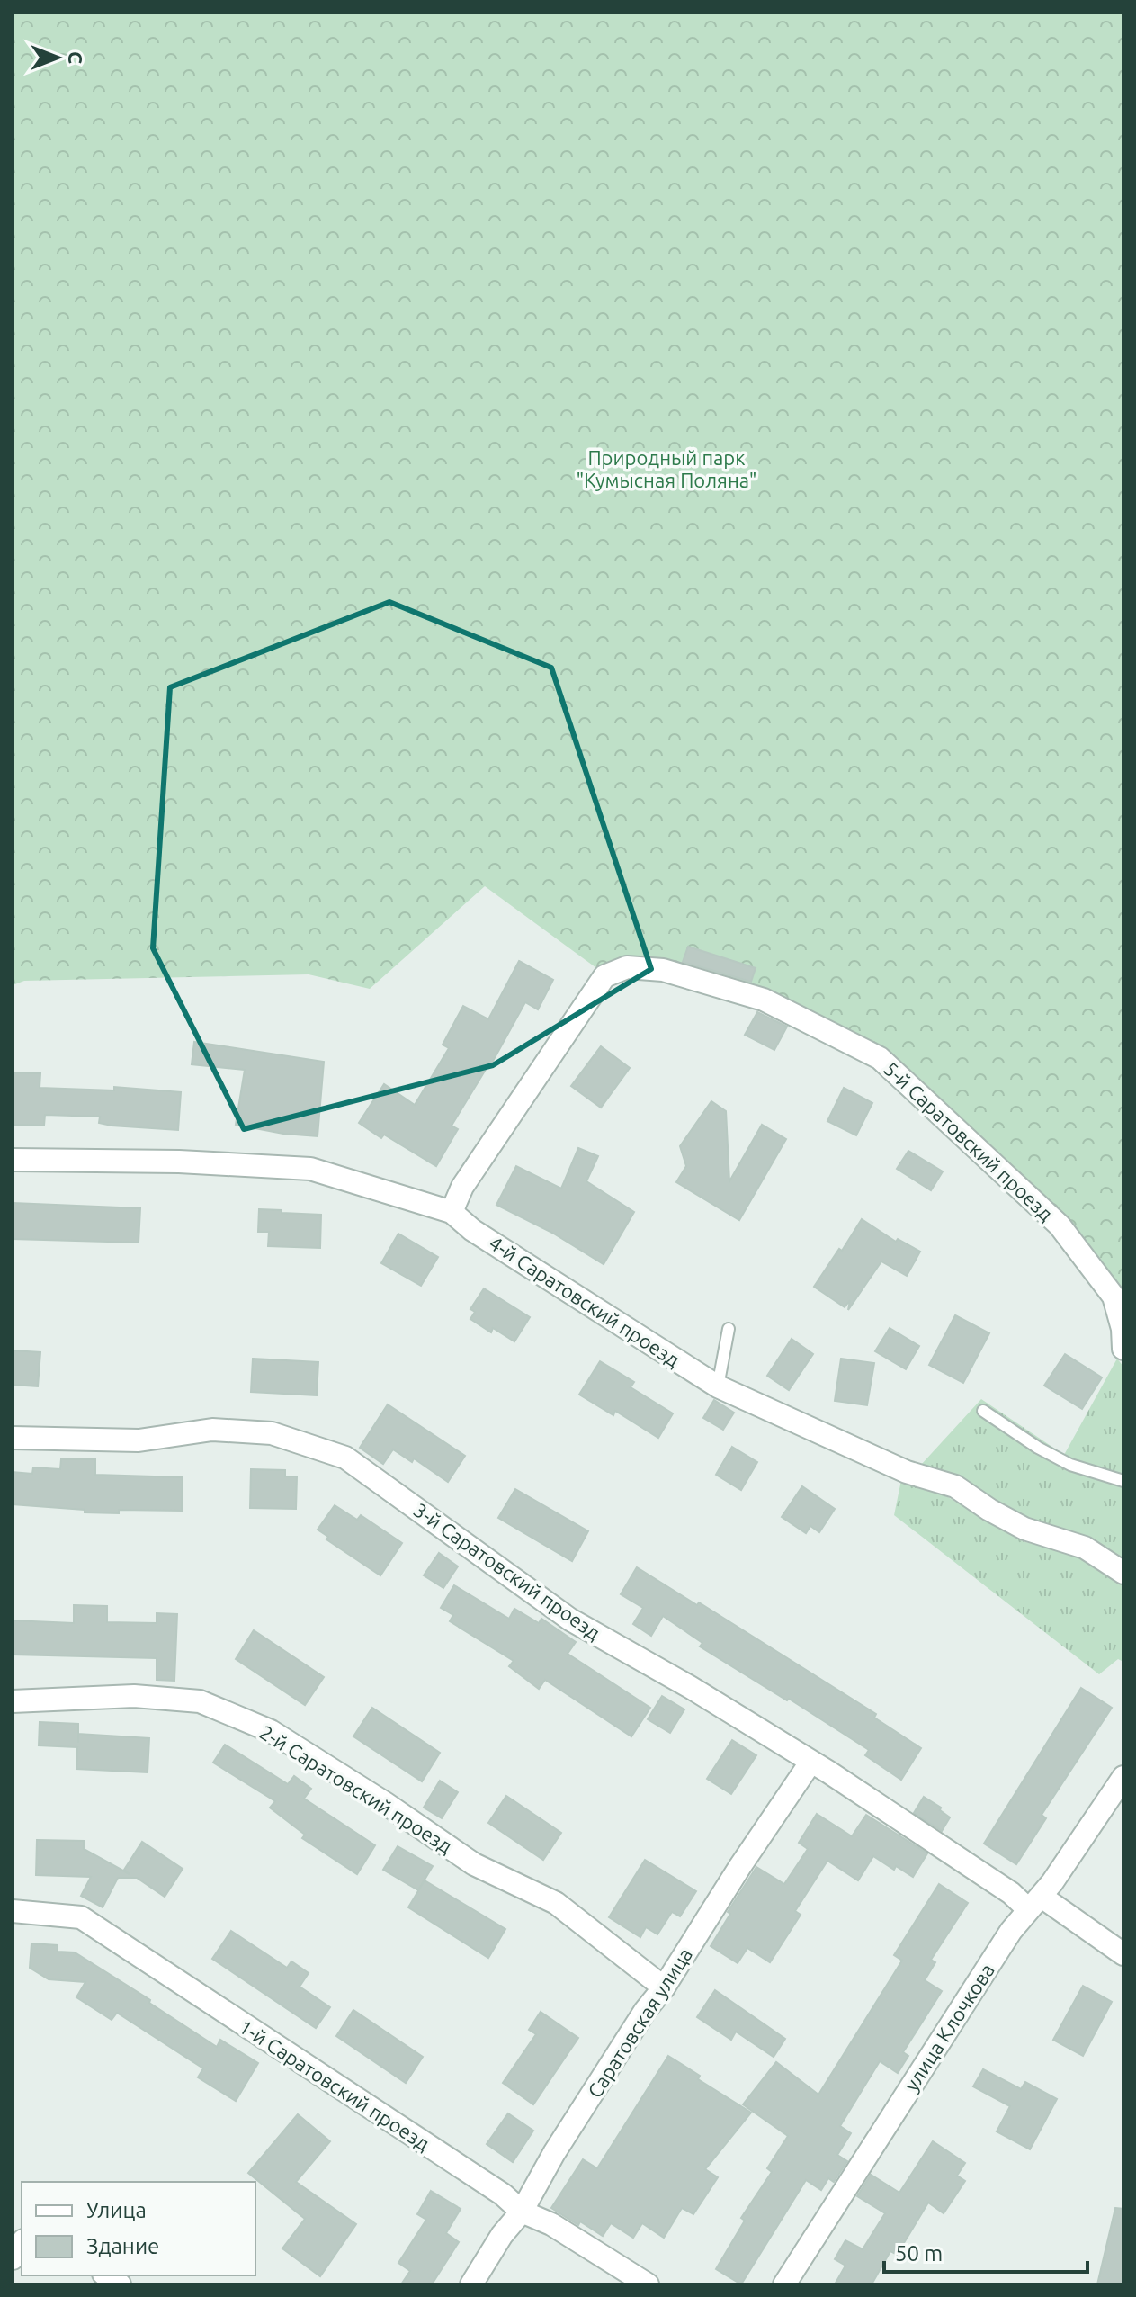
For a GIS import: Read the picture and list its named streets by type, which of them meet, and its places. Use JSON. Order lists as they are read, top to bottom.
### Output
{
  "streets": {
    "street": [
      "5-й Саратовский проезд",
      "4-й Саратовский проезд",
      "3-й Саратовский проезд",
      "2-й Саратовский проезд",
      "Саратовская улица",
      "улица Клочкова",
      "1-й Саратовский проезд"
    ]
  },
  "crossings": [
    ["5-й Саратовский проезд", "4-й Саратовский проезд"],
    ["3-й Саратовский проезд", "Саратовская улица"],
    ["3-й Саратовский проезд", "улица Клочкова"],
    ["2-й Саратовский проезд", "Саратовская улица"],
    ["Саратовская улица", "1-й Саратовский проезд"]
  ],
  "parks": ["Природный парк \"Кумысная Поляна\""],
  "legend": ["Улица", "Здание"],
  "scale_bar": "50 m",
  "north": "right"
}
